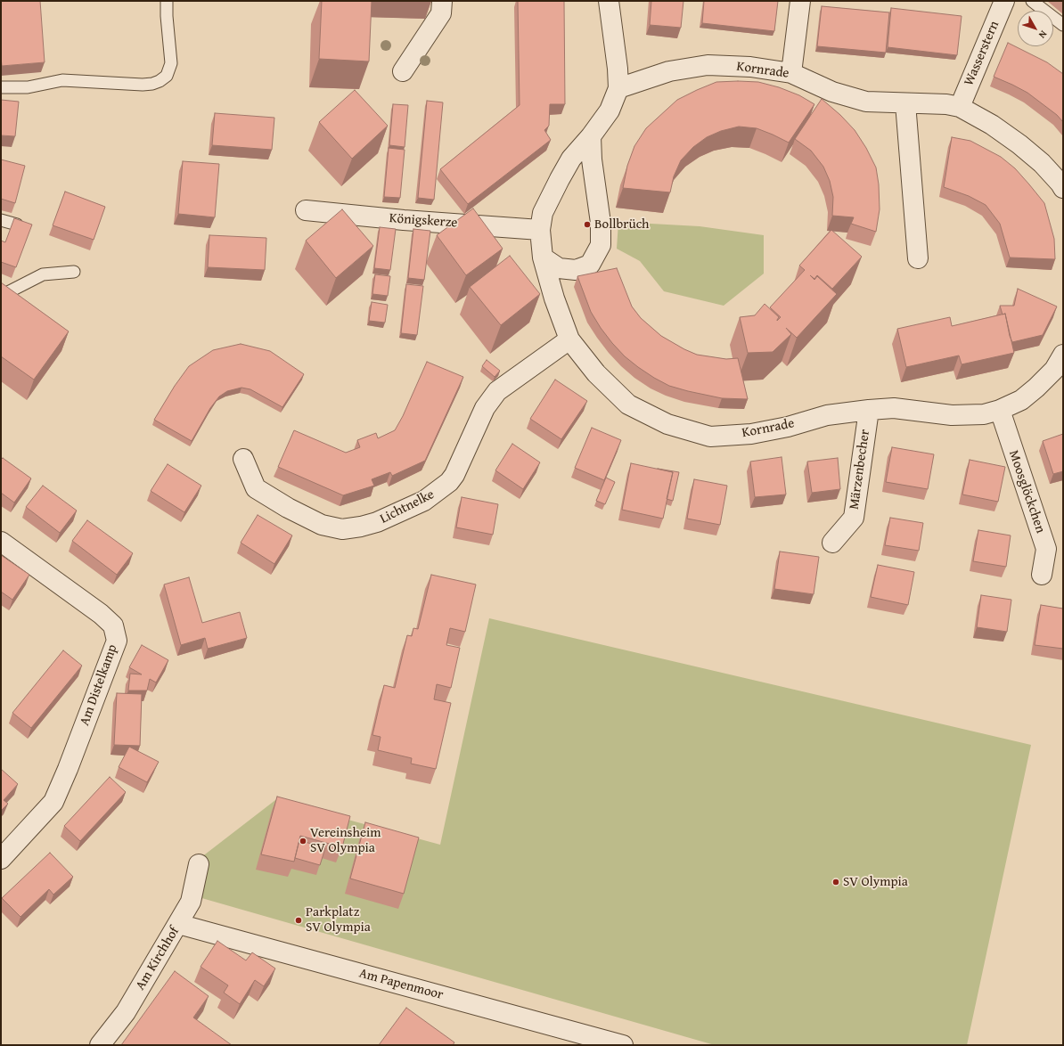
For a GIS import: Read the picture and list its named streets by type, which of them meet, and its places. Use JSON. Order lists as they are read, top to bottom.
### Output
{
  "streets": {
    "street": [
      "Wasserstern",
      "Kornrade",
      "Königskerze",
      "Märzenbecher",
      "Moosglöckchen",
      "Lichtnelke",
      "Am Distelkamp",
      "Am Kirchhof",
      "Am Papenmoor"
    ]
  },
  "crossings": [
    ["Wasserstern", "Kornrade"],
    ["Kornrade", "Königskerze"],
    ["Kornrade", "Märzenbecher"],
    ["Kornrade", "Moosglöckchen"],
    ["Kornrade", "Lichtnelke"],
    ["Am Kirchhof", "Am Papenmoor"]
  ],
  "places": [
    "Bollbrüch",
    "Vereinsheim SV Olympia",
    "SV Olympia",
    "Parkplatz SV Olympia"
  ],
  "north": "bottom right"
}
